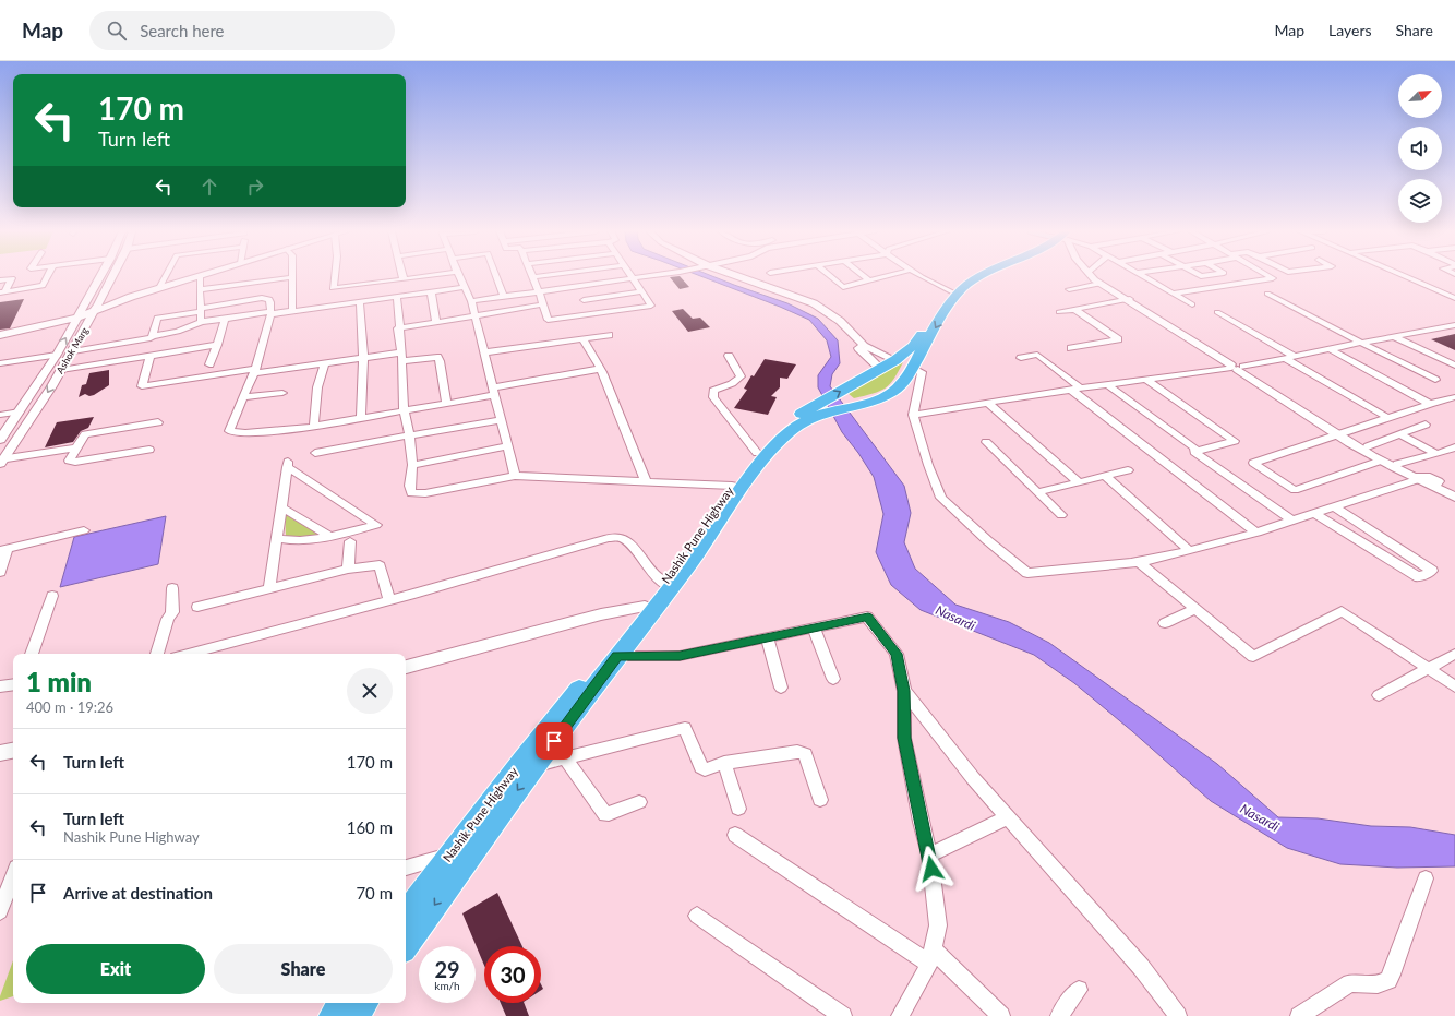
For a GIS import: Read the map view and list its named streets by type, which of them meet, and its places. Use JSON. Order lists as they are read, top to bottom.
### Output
{
  "streets": {
    "highway": ["Nashik Pune Highway"],
    "street": ["Ashok Marg"]
  },
  "water": ["Nasardi"],
  "north": "top right",
  "page": {
    "header": "Map",
    "search": "Search here",
    "nav": ["Map", "Layers", "Share"],
    "turn": ["170 m", "Turn left"],
    "heading": ["1 min", "400 m · 19:26"],
    "list": [
      {
        "name": "Turn left",
        "value": "170 m"
      },
      {
        "name": "Turn left",
        "note": "Nashik Pune Highway",
        "value": "160 m"
      },
      {
        "name": "Arrive at destination",
        "value": "70 m"
      }
    ],
    "buttons": ["Exit", "Share"],
    "speed": "29 km/h",
    "limit": "30"
  }
}
